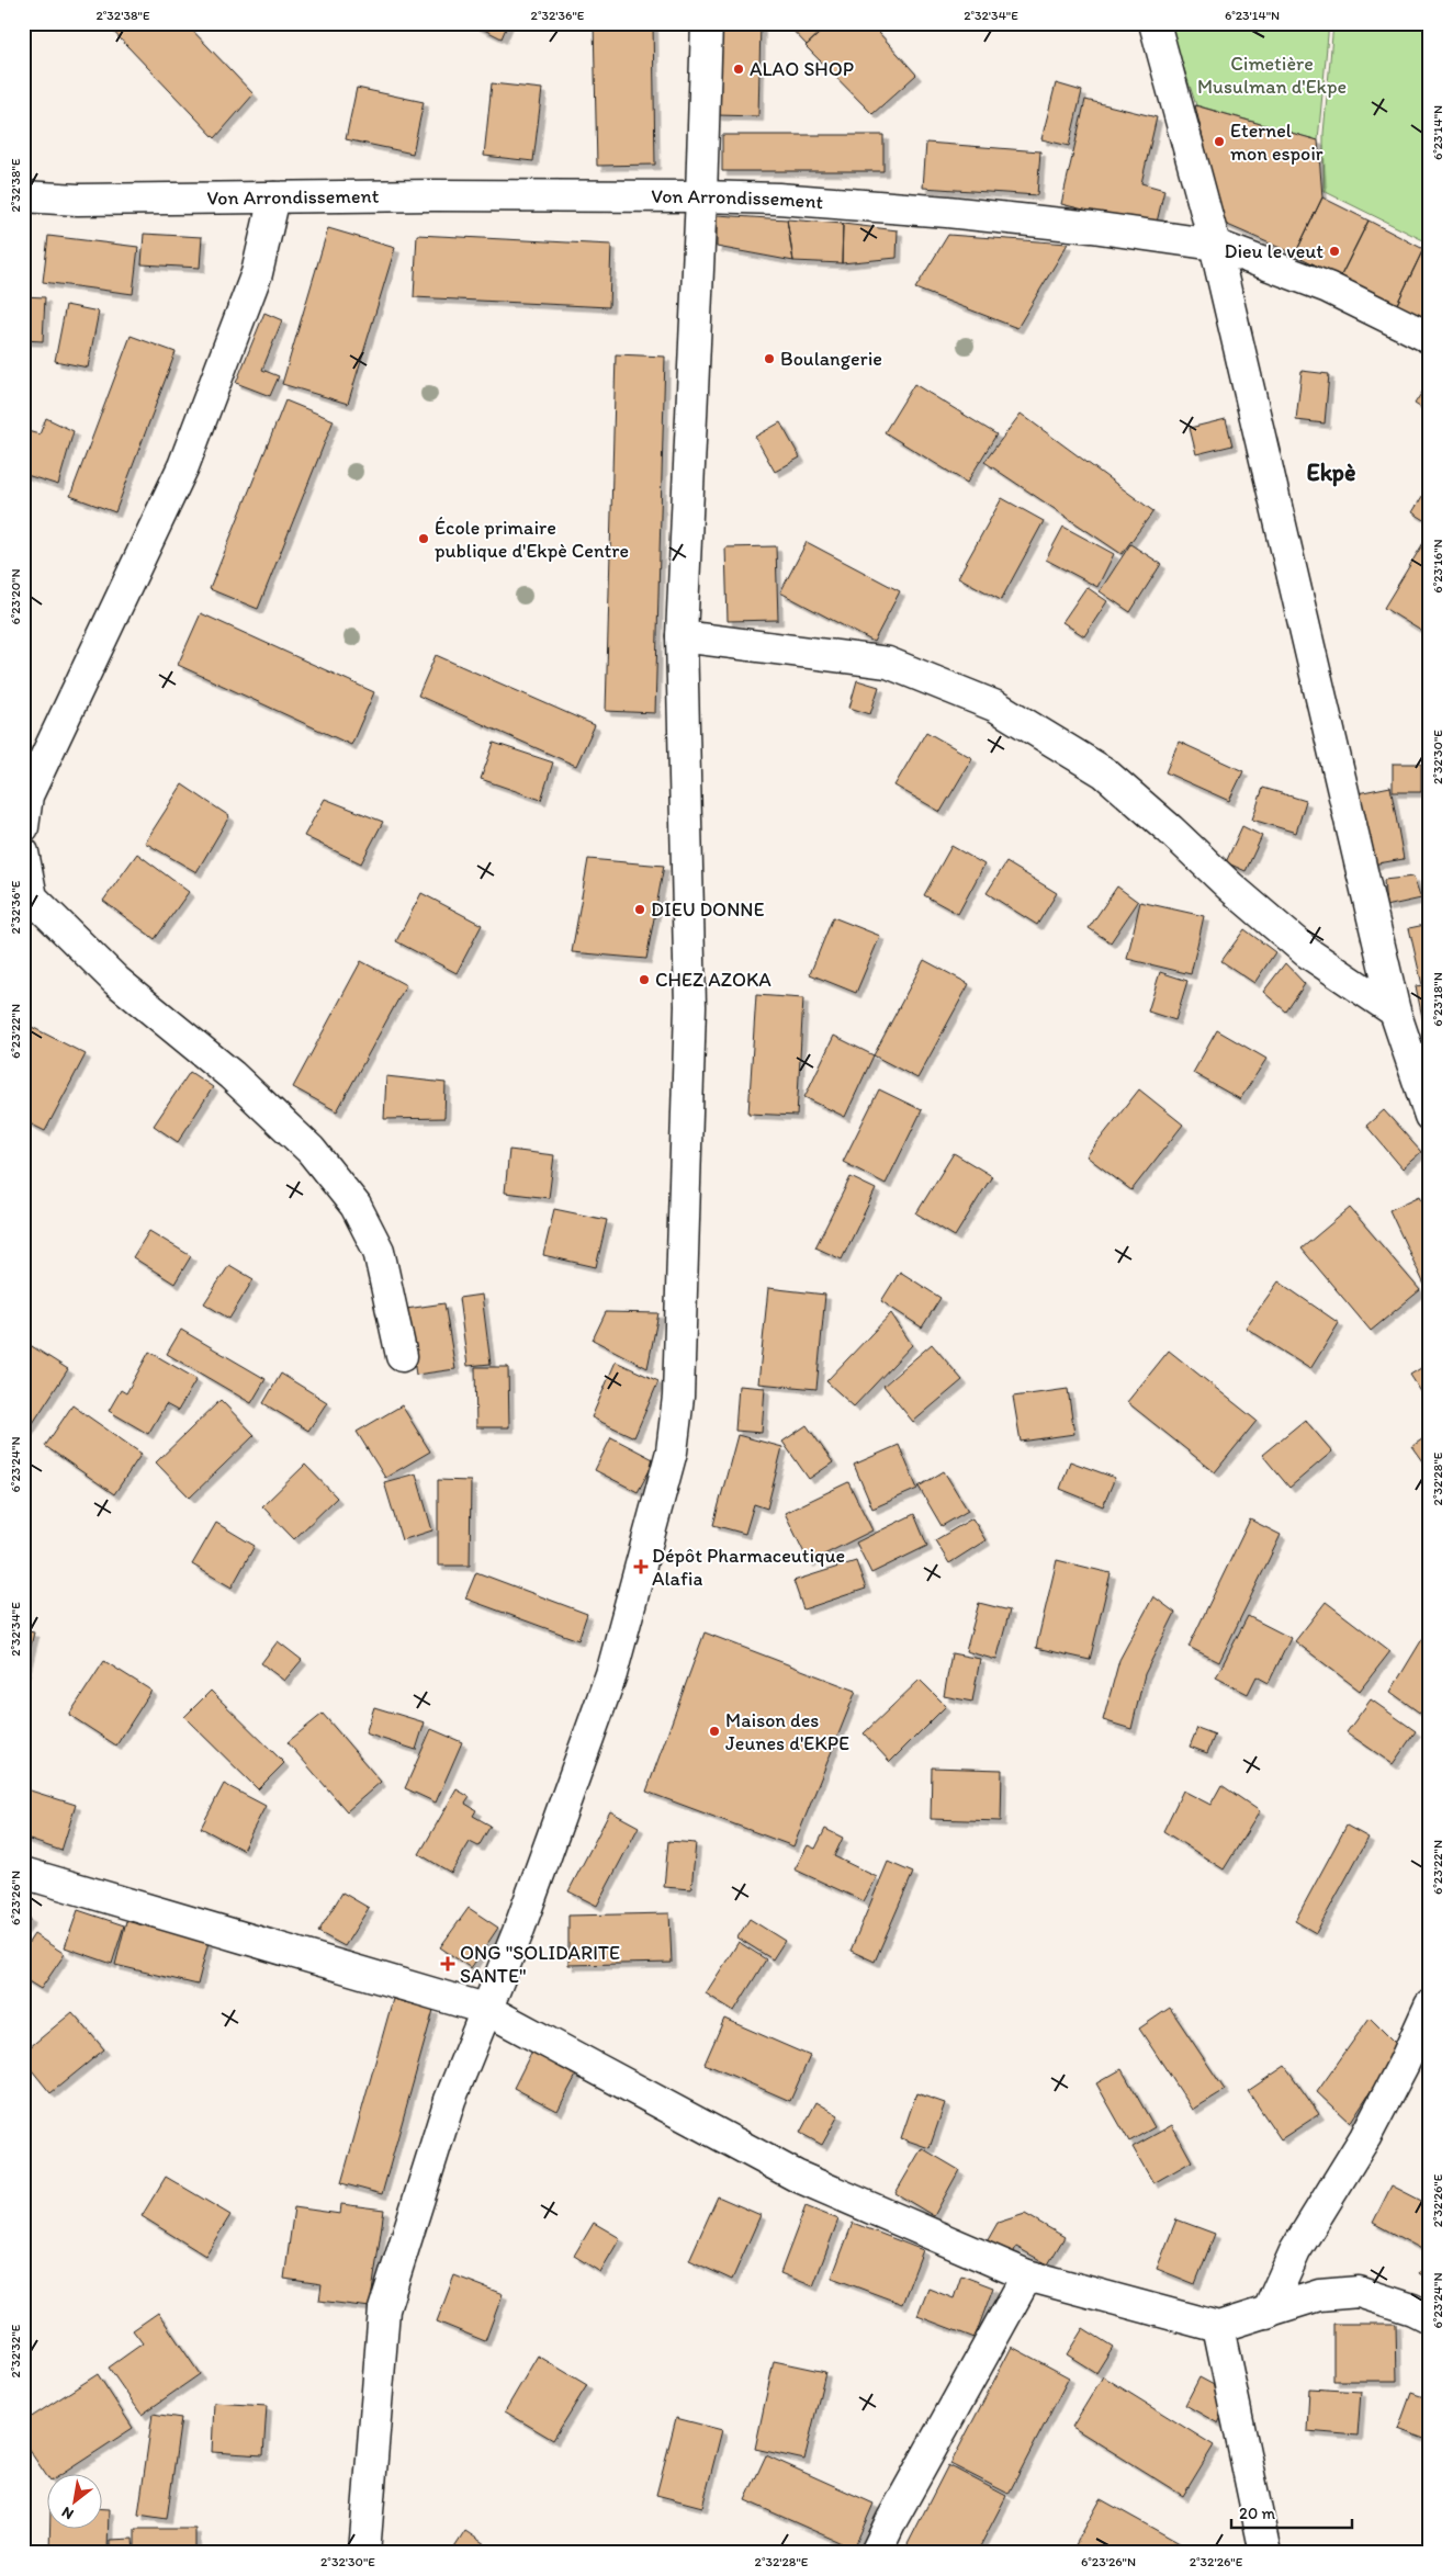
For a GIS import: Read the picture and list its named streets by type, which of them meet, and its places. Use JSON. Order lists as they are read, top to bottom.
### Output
{
  "streets": {
    "street": ["Von Arrondissement"]
  },
  "districts": ["Ekpè"],
  "parks": ["Cimetière Musulman d'Ekpe"],
  "places": {
    "other": [
      "ALAO SHOP",
      "Eternel mon espoir",
      "Dieu le veut",
      "Boulangerie",
      "École primaire publique d'Ekpè Centre",
      "DIEU DONNE",
      "CHEZ AZOKA",
      "Maison des Jeunes d'EKPE"
    ],
    "health": ["Dépôt Pharmaceutique Alafia", "ONG \"SOLIDARITE SANTE\""]
  },
  "scale_bar": "20 m",
  "north": "bottom left",
  "coordinates": [
    "2°32'38\"E",
    "2°32'36\"E",
    "2°32'34\"E",
    "6°23'14\"N",
    "6°23'16\"N",
    "6°23'20\"N",
    "2°32'30\"E",
    "6°23'18\"N",
    "6°23'22\"N",
    "6°23'24\"N",
    "2°32'28\"E",
    "6°23'26\"N",
    "2°32'26\"E",
    "2°32'32\"E"
  ]
}
